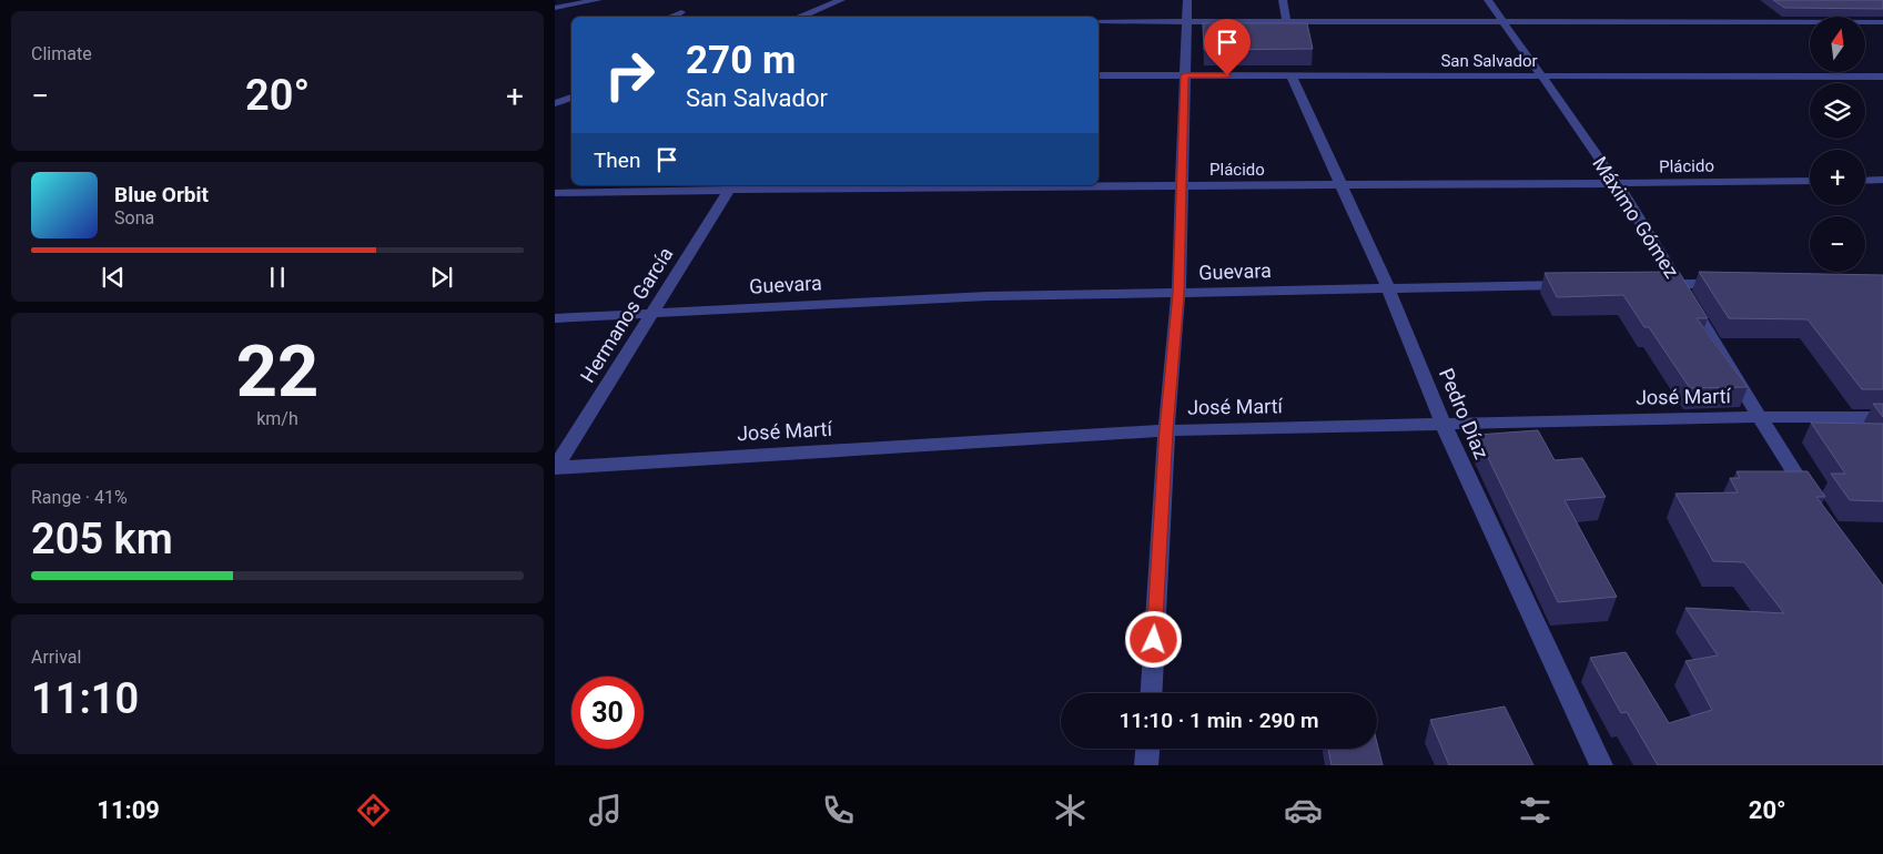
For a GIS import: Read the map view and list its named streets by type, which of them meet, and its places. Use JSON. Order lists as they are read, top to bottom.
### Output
{
  "streets": {
    "street": [
      "San Salvador",
      "Plácido",
      "Máximo Gómez",
      "Guevara",
      "Hermanos García",
      "José Martí",
      "Pedro Díaz"
    ]
  },
  "crossings": [
    ["San Salvador", "Máximo Gómez"],
    ["San Salvador", "Pedro Díaz"],
    ["Plácido", "Máximo Gómez"],
    ["Plácido", "Hermanos García"],
    ["Plácido", "Pedro Díaz"],
    ["Máximo Gómez", "José Martí"],
    ["Guevara", "Hermanos García"],
    ["Guevara", "Pedro Díaz"],
    ["Hermanos García", "José Martí"],
    ["José Martí", "Pedro Díaz"]
  ],
  "north": "top",
  "page": {
    "tile": [
      "Climate",
      ["22", "km/h"],
      ["Range · 41%", "205 km"],
      ["Arrival", "11:10"]
    ],
    "map_buttons": ["+", "−"],
    "turn": ["270 m", "San Salvador"],
    "heat": ["−", "20°", "+"],
    "then": "Then",
    "song": ["Blue Orbit", "Sona"],
    "limit": "30",
    "trip": "11:10 · 1 min · 290 m",
    "tabs": ["11:09", "20°"]
  }
}
